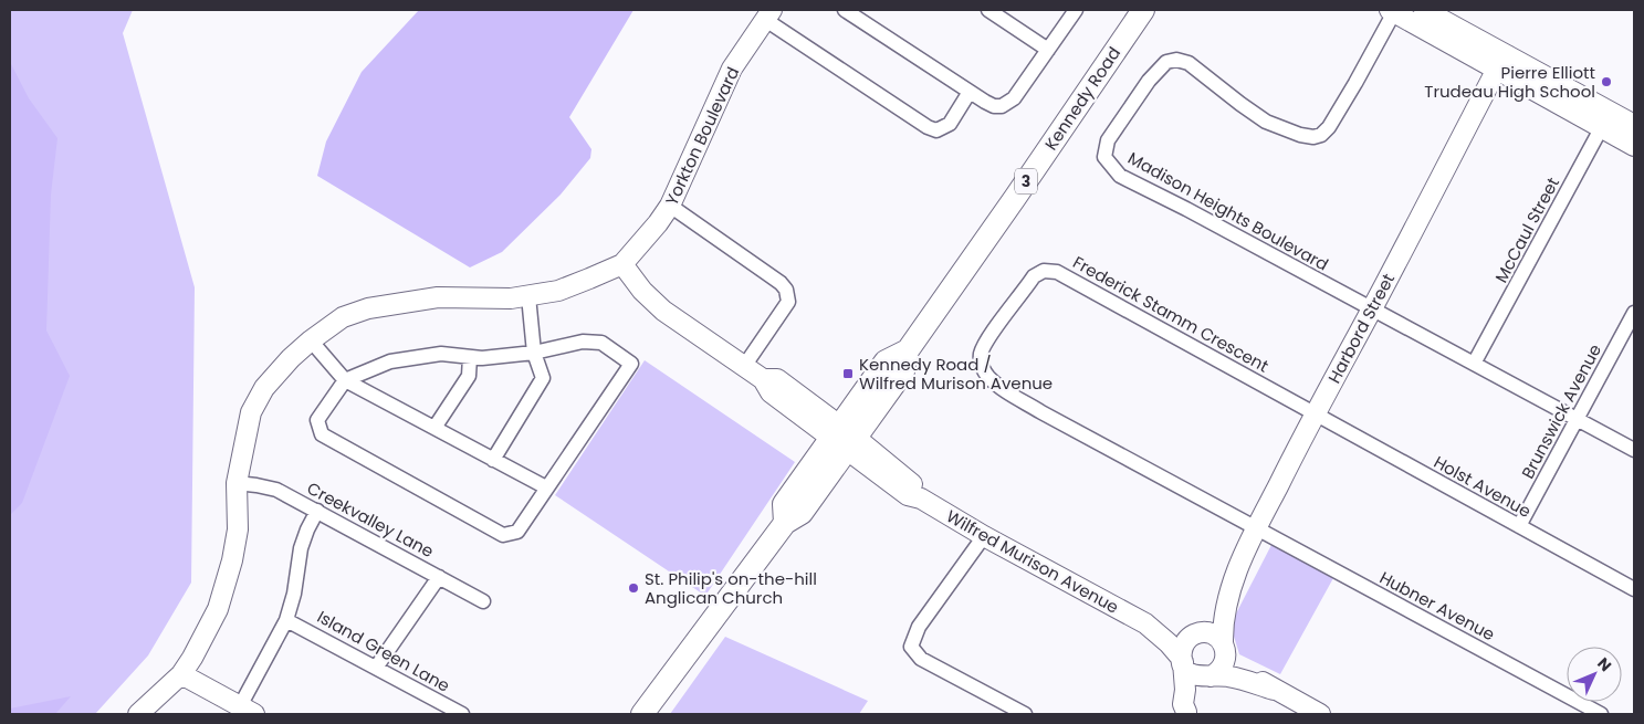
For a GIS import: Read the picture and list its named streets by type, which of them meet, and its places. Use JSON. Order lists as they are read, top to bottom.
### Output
{
  "streets": {
    "main road": ["Kennedy Road", "3"],
    "street": [
      "Yorkton Boulevard",
      "Madison Heights Boulevard",
      "McCaul Street",
      "Frederick Stamm Crescent",
      "Harbord Street",
      "Brunswick Avenue",
      "Holst Avenue",
      "Creekvalley Lane",
      "Wilfred Murison Avenue",
      "Hubner Avenue",
      "Island Green Lane"
    ]
  },
  "crossings": [
    ["Kennedy Road", "Wilfred Murison Avenue"],
    ["Yorkton Boulevard", "Creekvalley Lane"],
    ["Yorkton Boulevard", "Wilfred Murison Avenue"],
    ["Madison Heights Boulevard", "McCaul Street"],
    ["Madison Heights Boulevard", "Harbord Street"],
    ["Madison Heights Boulevard", "Brunswick Avenue"],
    ["Frederick Stamm Crescent", "Harbord Street"],
    ["Frederick Stamm Crescent", "Holst Avenue"],
    ["Frederick Stamm Crescent", "Hubner Avenue"],
    ["Harbord Street", "Holst Avenue"],
    ["Harbord Street", "Wilfred Murison Avenue"],
    ["Harbord Street", "Hubner Avenue"],
    ["Brunswick Avenue", "Holst Avenue"]
  ],
  "places": {
    "other": ["Pierre Elliott Trudeau High School", "St. Philip's on-the-hill Anglican Church"],
    "transit": ["Kennedy Road / Wilfred Murison Avenue"]
  },
  "north": "top right"
}
